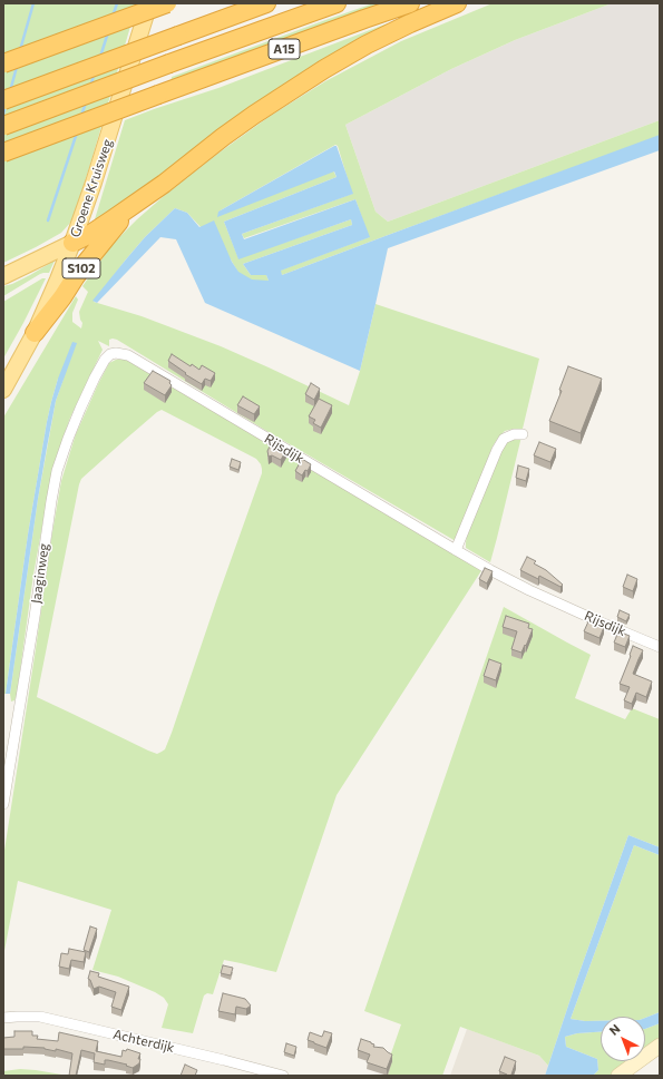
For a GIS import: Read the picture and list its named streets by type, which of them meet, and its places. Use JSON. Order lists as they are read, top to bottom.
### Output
{
  "streets": {
    "highway": ["A15", "S102"],
    "main road": ["Groene Kruisweg"],
    "street": ["Rijsdijk", "Jaaginweg", "Achterdijk"]
  },
  "crossings": [
    ["Groene Kruisweg", "S102"],
    ["Rijsdijk", "Jaaginweg"]
  ],
  "north": "top left"
}
